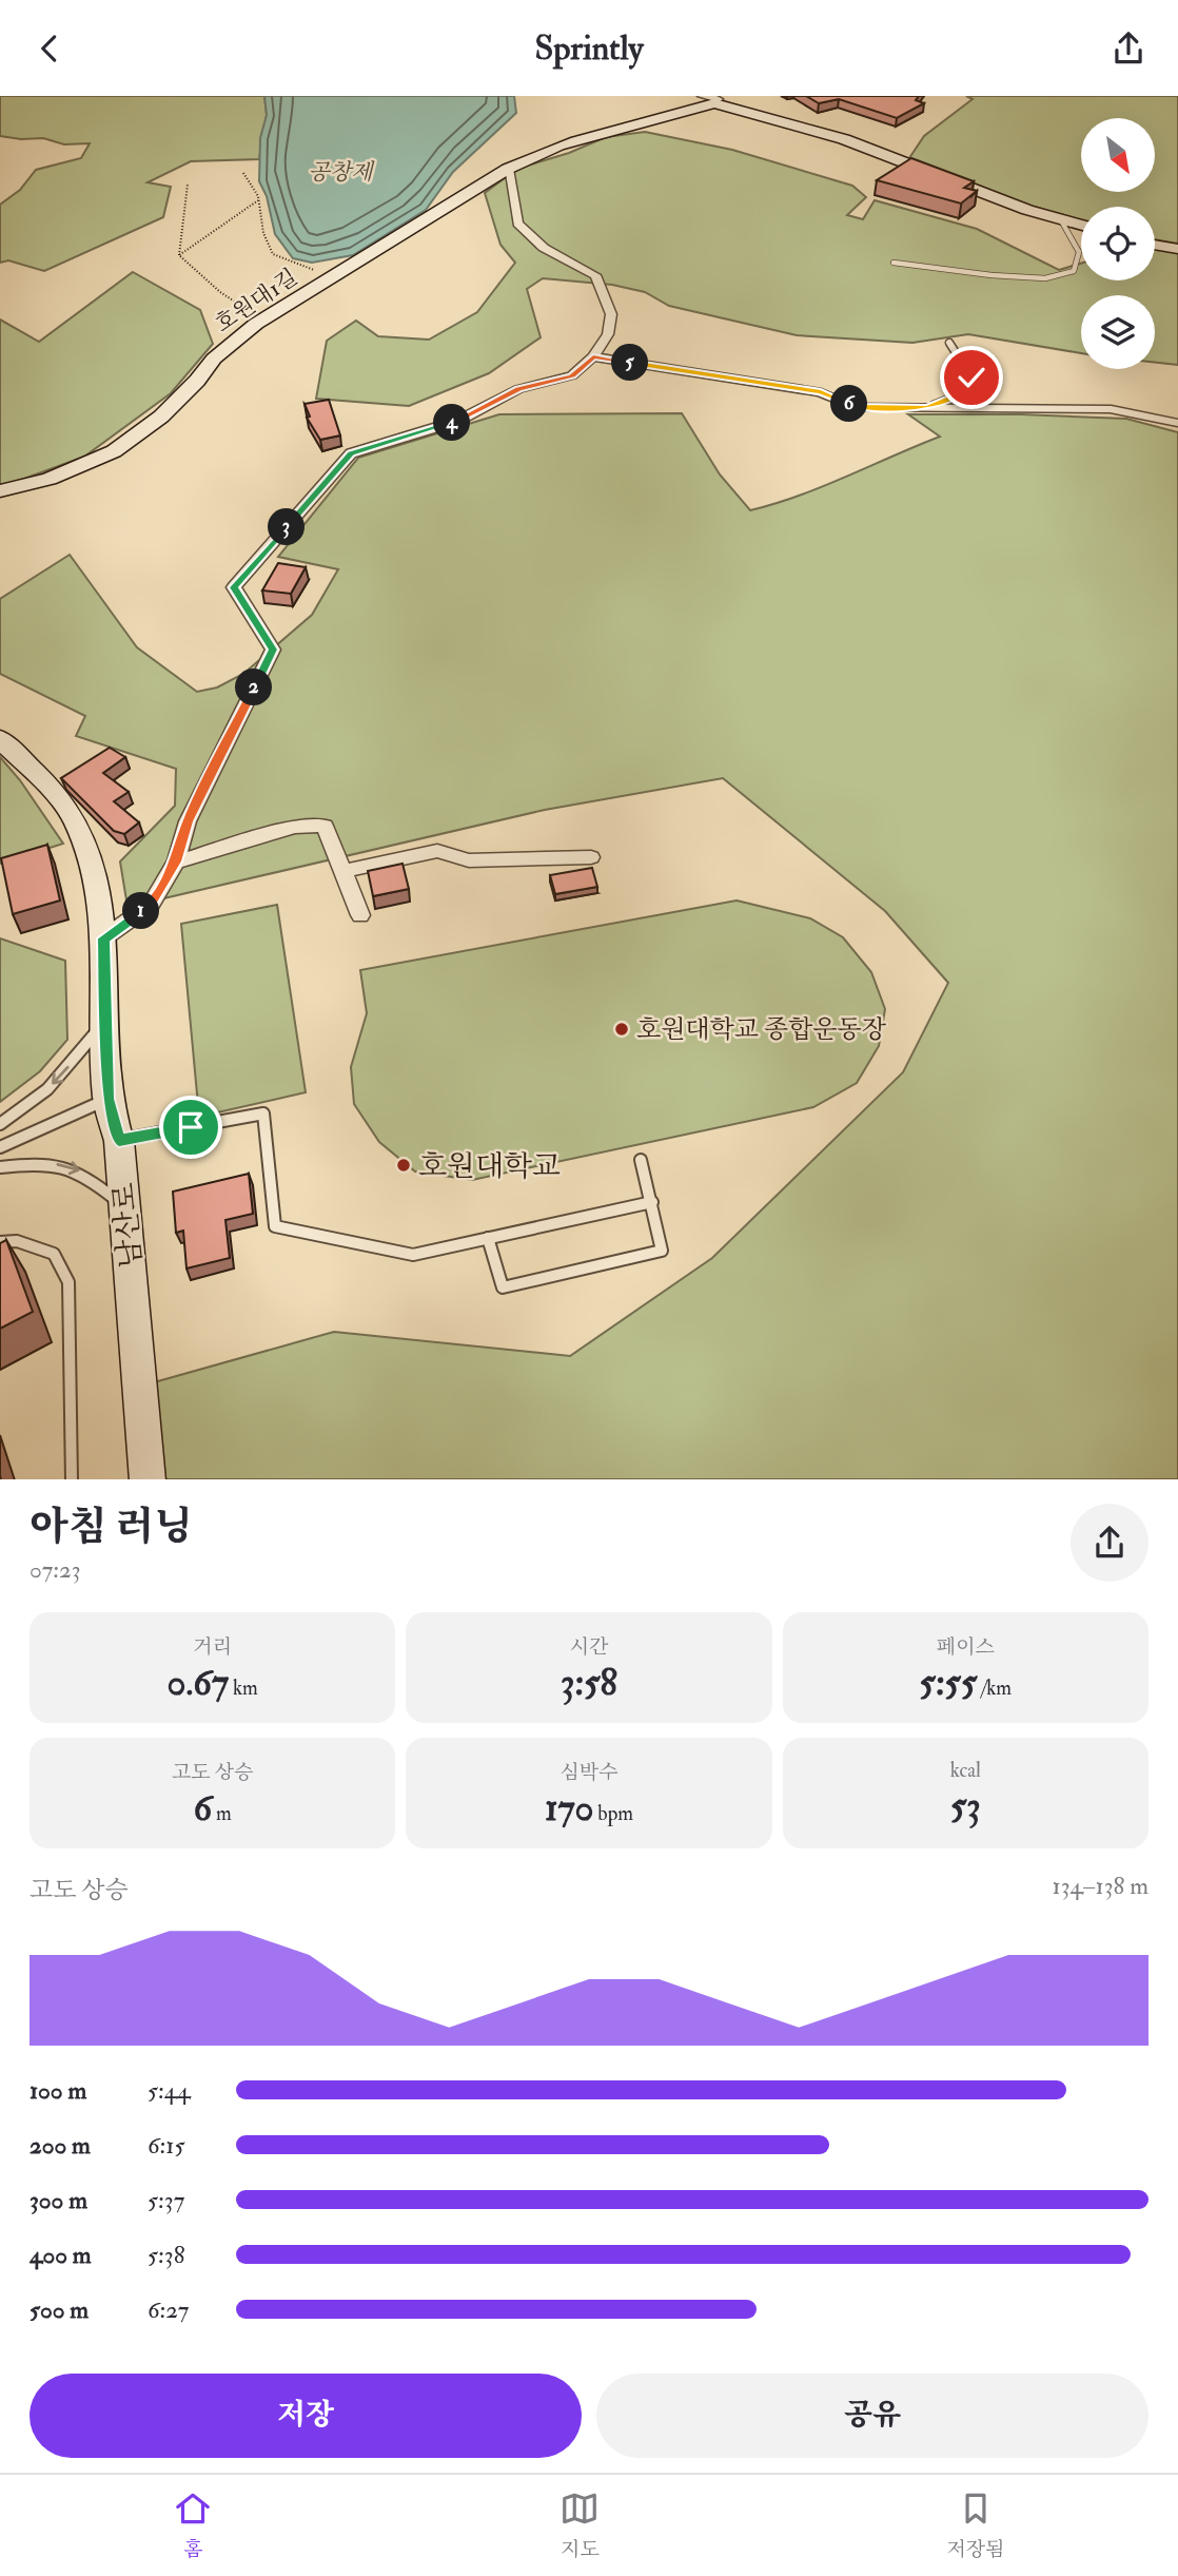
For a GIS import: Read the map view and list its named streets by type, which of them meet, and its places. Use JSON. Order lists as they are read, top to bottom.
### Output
{
  "streets": {
    "street": ["호원대1길", "남산로"]
  },
  "water": ["공창제"],
  "places": ["호원대학교 종합운동장", "호원대학교"],
  "north": "bottom right",
  "page": {
    "header": "Sprintly",
    "pins": [
      "5",
      "6",
      "4",
      "3",
      "2",
      "1"
    ],
    "heading": ["아침 러닝", "07:23"],
    "stats": [
      ["거리", "0.67 km"],
      ["시간", "3:58"],
      ["페이스", "5:55 /km"],
      ["고도 상승", "6 m"],
      ["심박수", "170 bpm"],
      ["kcal", "53"]
    ],
    "chart": ["고도 상승", "134–138 m"],
    "list": [
      {
        "name": "100 m",
        "note": "5:44"
      },
      {
        "name": "200 m",
        "note": "6:15"
      },
      {
        "name": "300 m",
        "note": "5:37"
      },
      {
        "name": "400 m",
        "note": "5:38"
      },
      {
        "name": "500 m",
        "note": "6:27"
      }
    ],
    "buttons": ["저장", "공유"],
    "tabs": ["홈", "지도", "저장됨"]
  }
}
